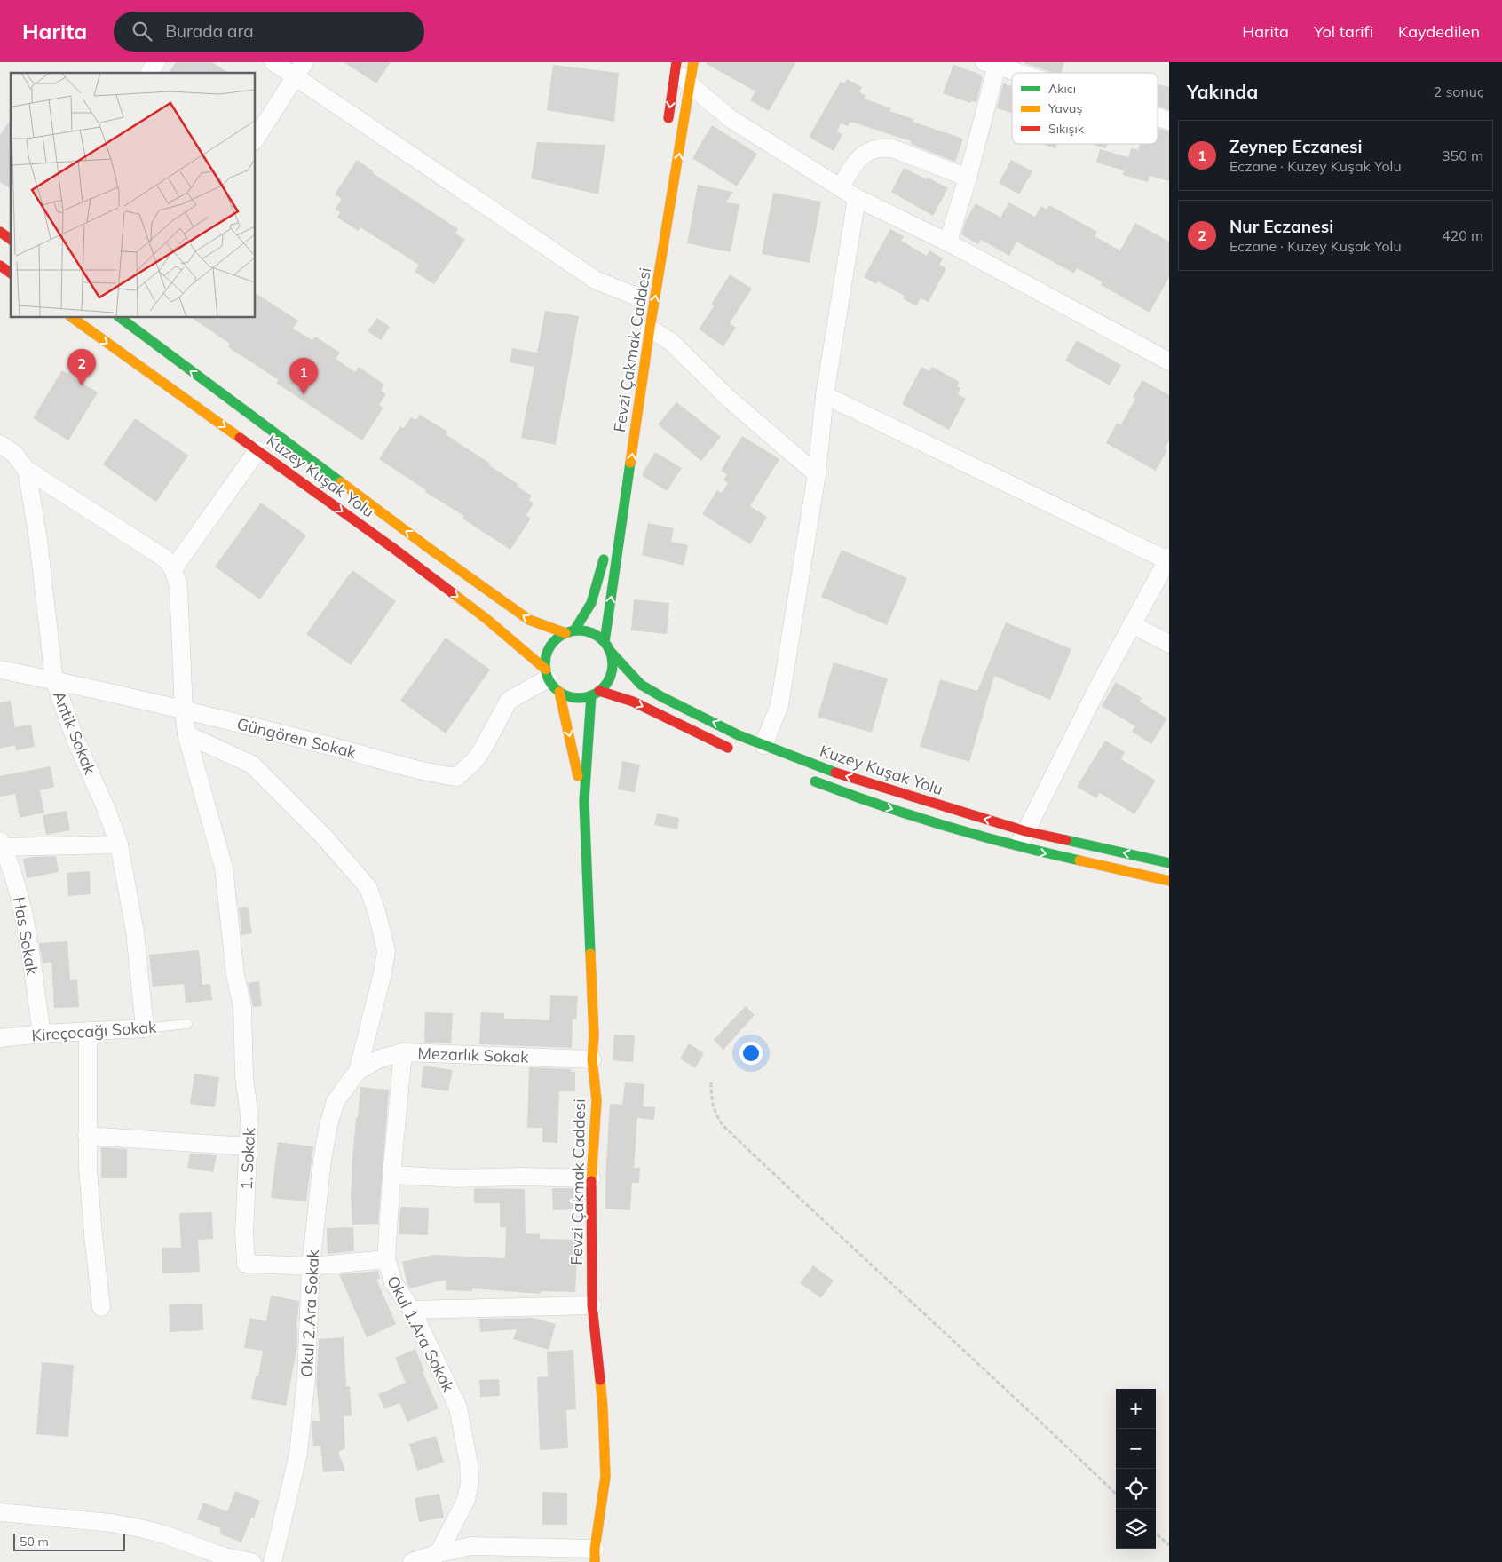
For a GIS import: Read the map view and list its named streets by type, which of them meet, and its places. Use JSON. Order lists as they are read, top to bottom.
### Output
{
  "streets": {
    "main road": ["Fevzi Çakmak Caddesi", "Kuzey Kuşak Yolu"],
    "street": [
      "Antik Sokak",
      "Güngören Sokak",
      "Has Sokak",
      "Kireçocağı Sokak",
      "Mezarlık Sokak",
      "1. Sokak",
      "Okul 2.Ara Sokak",
      "Okul 1.Ara Sokak"
    ]
  },
  "crossings": [
    ["Fevzi Çakmak Caddesi", "Kuzey Kuşak Yolu"],
    ["Fevzi Çakmak Caddesi", "Güngören Sokak"],
    ["Fevzi Çakmak Caddesi", "Mezarlık Sokak"],
    ["Kuzey Kuşak Yolu", "Güngören Sokak"],
    ["Antik Sokak", "Güngören Sokak"],
    ["Antik Sokak", "Kireçocağı Sokak"],
    ["Güngören Sokak", "1. Sokak"],
    ["Has Sokak", "Kireçocağı Sokak"],
    ["Mezarlık Sokak", "Okul 2.Ara Sokak"],
    ["Mezarlık Sokak", "Okul 1.Ara Sokak"],
    ["1. Sokak", "Okul 2.Ara Sokak"]
  ],
  "one_way": ["Fevzi Çakmak Caddesi"],
  "legend": ["Akıcı", "Yavaş", "Sıkışık"],
  "scale_bar": "50 m",
  "page": {
    "header": "Harita",
    "search": "Burada ara",
    "nav": ["Harita", "Yol tarifi", "Kaydedilen"],
    "heading": ["Yakında", "2 sonuç"],
    "list": [
      {
        "mark": "1",
        "name": "Zeynep Eczanesi",
        "note": "Eczane · Kuzey Kuşak Yolu",
        "value": "350 m"
      },
      {
        "mark": "2",
        "name": "Nur Eczanesi",
        "note": "Eczane · Kuzey Kuşak Yolu",
        "value": "420 m"
      }
    ],
    "pins": ["2", "1"],
    "map_buttons": ["+", "−"],
    "scale": "50 m"
  }
}
